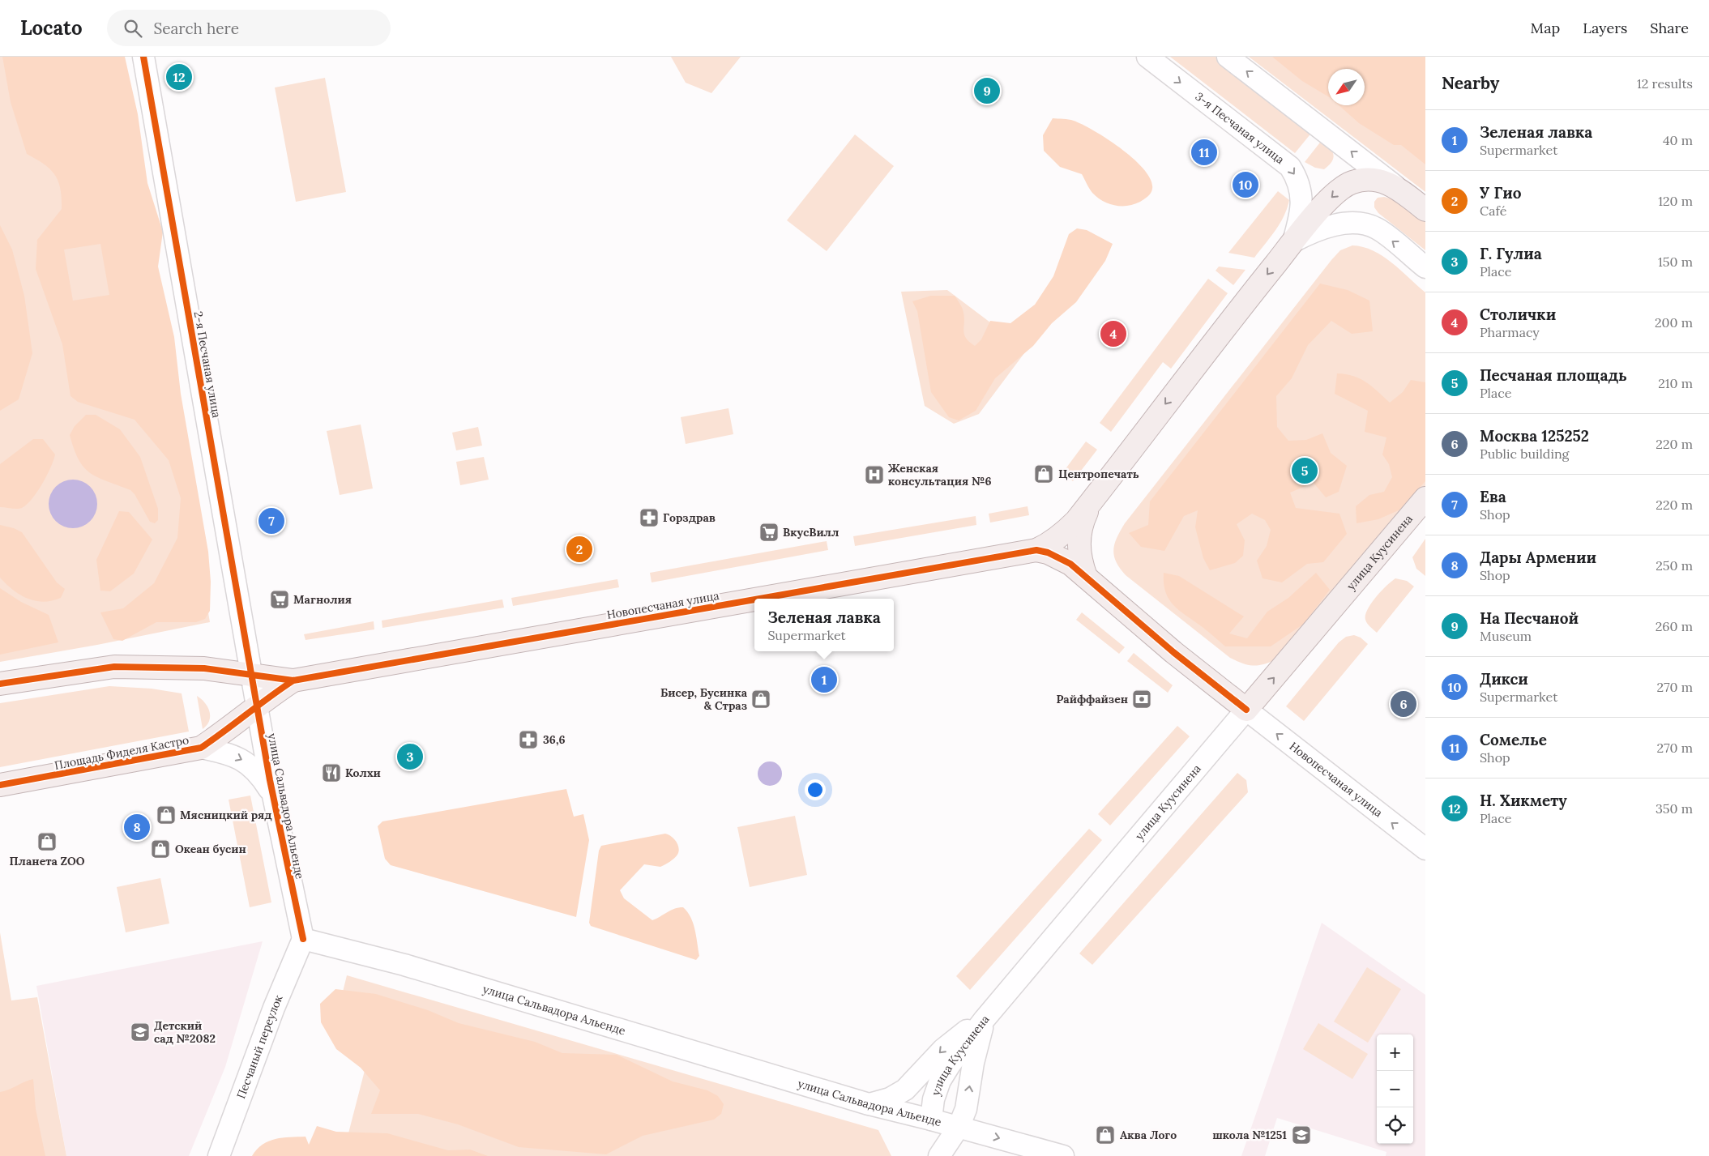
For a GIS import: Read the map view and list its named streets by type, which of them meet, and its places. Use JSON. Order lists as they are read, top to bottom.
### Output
{
  "streets": {
    "main road": ["улица Куусинена", "Новопесчаная улица", "Площадь Фиделя Кастро"],
    "street": [
      "3-я Песчаная улица",
      "2-я Песчаная улица",
      "улица Сальвадора Альенде",
      "Песчаный переулок"
    ]
  },
  "crossings": [
    ["2-я Песчаная улица", "Новопесчаная улица"],
    ["2-я Песчаная улица", "улица Сальвадора Альенде"],
    ["улица Куусинена", "Новопесчаная улица"],
    ["улица Куусинена", "улица Сальвадора Альенде"],
    ["Новопесчаная улица", "Площадь Фиделя Кастро"],
    ["Новопесчаная улица", "улица Сальвадора Альенде"],
    ["Площадь Фиделя Кастро", "улица Сальвадора Альенде"],
    ["улица Сальвадора Альенде", "Песчаный переулок"]
  ],
  "places": {
    "shop": [
      "Центропечать",
      "Бисер, Бусинка & Страз",
      "Мясницкий ряд",
      "Планета ZOO",
      "Океан бусин",
      "Аква Лого"
    ],
    "hospital": ["Женская консультация №6"],
    "pharmacy": ["Горздрав", "36,6"],
    "supermarket": ["ВкусВилл", "Магнолия"],
    "bank": ["Райффайзен"],
    "restaurant": ["Колхи"],
    "school or university": ["Детский сад №2082", "школа №1251"]
  },
  "north": "bottom left",
  "page": {
    "header": "Locato",
    "search": "Search here",
    "nav": ["Map", "Layers", "Share"],
    "heading": ["Nearby", "12 results"],
    "pins": [
      "12",
      "9",
      "11",
      "10",
      "4",
      "5",
      "7",
      "2",
      "1",
      "6",
      "3",
      "8"
    ],
    "list": [
      {
        "mark": "1",
        "name": "Зеленая лавка",
        "note": "Supermarket",
        "value": "40 m"
      },
      {
        "mark": "2",
        "name": "У Гио",
        "note": "Café",
        "value": "120 m"
      },
      {
        "mark": "3",
        "name": "Г. Гулиа",
        "note": "Place",
        "value": "150 m"
      },
      {
        "mark": "4",
        "name": "Столички",
        "note": "Pharmacy",
        "value": "200 m"
      },
      {
        "mark": "5",
        "name": "Песчаная площадь",
        "note": "Place",
        "value": "210 m"
      },
      {
        "mark": "6",
        "name": "Москва 125252",
        "note": "Public building",
        "value": "220 m"
      },
      {
        "mark": "7",
        "name": "Ева",
        "note": "Shop",
        "value": "220 m"
      },
      {
        "mark": "8",
        "name": "Дары Армении",
        "note": "Shop",
        "value": "250 m"
      },
      {
        "mark": "9",
        "name": "На Песчаной",
        "note": "Museum",
        "value": "260 m"
      },
      {
        "mark": "10",
        "name": "Дикси",
        "note": "Supermarket",
        "value": "270 m"
      },
      {
        "mark": "11",
        "name": "Сомелье",
        "note": "Shop",
        "value": "270 m"
      },
      {
        "mark": "12",
        "name": "Н. Хикмету",
        "note": "Place",
        "value": "350 m"
      }
    ],
    "popup": ["Зеленая лавка", "Supermarket"],
    "map_buttons": ["+", "−"]
  }
}
